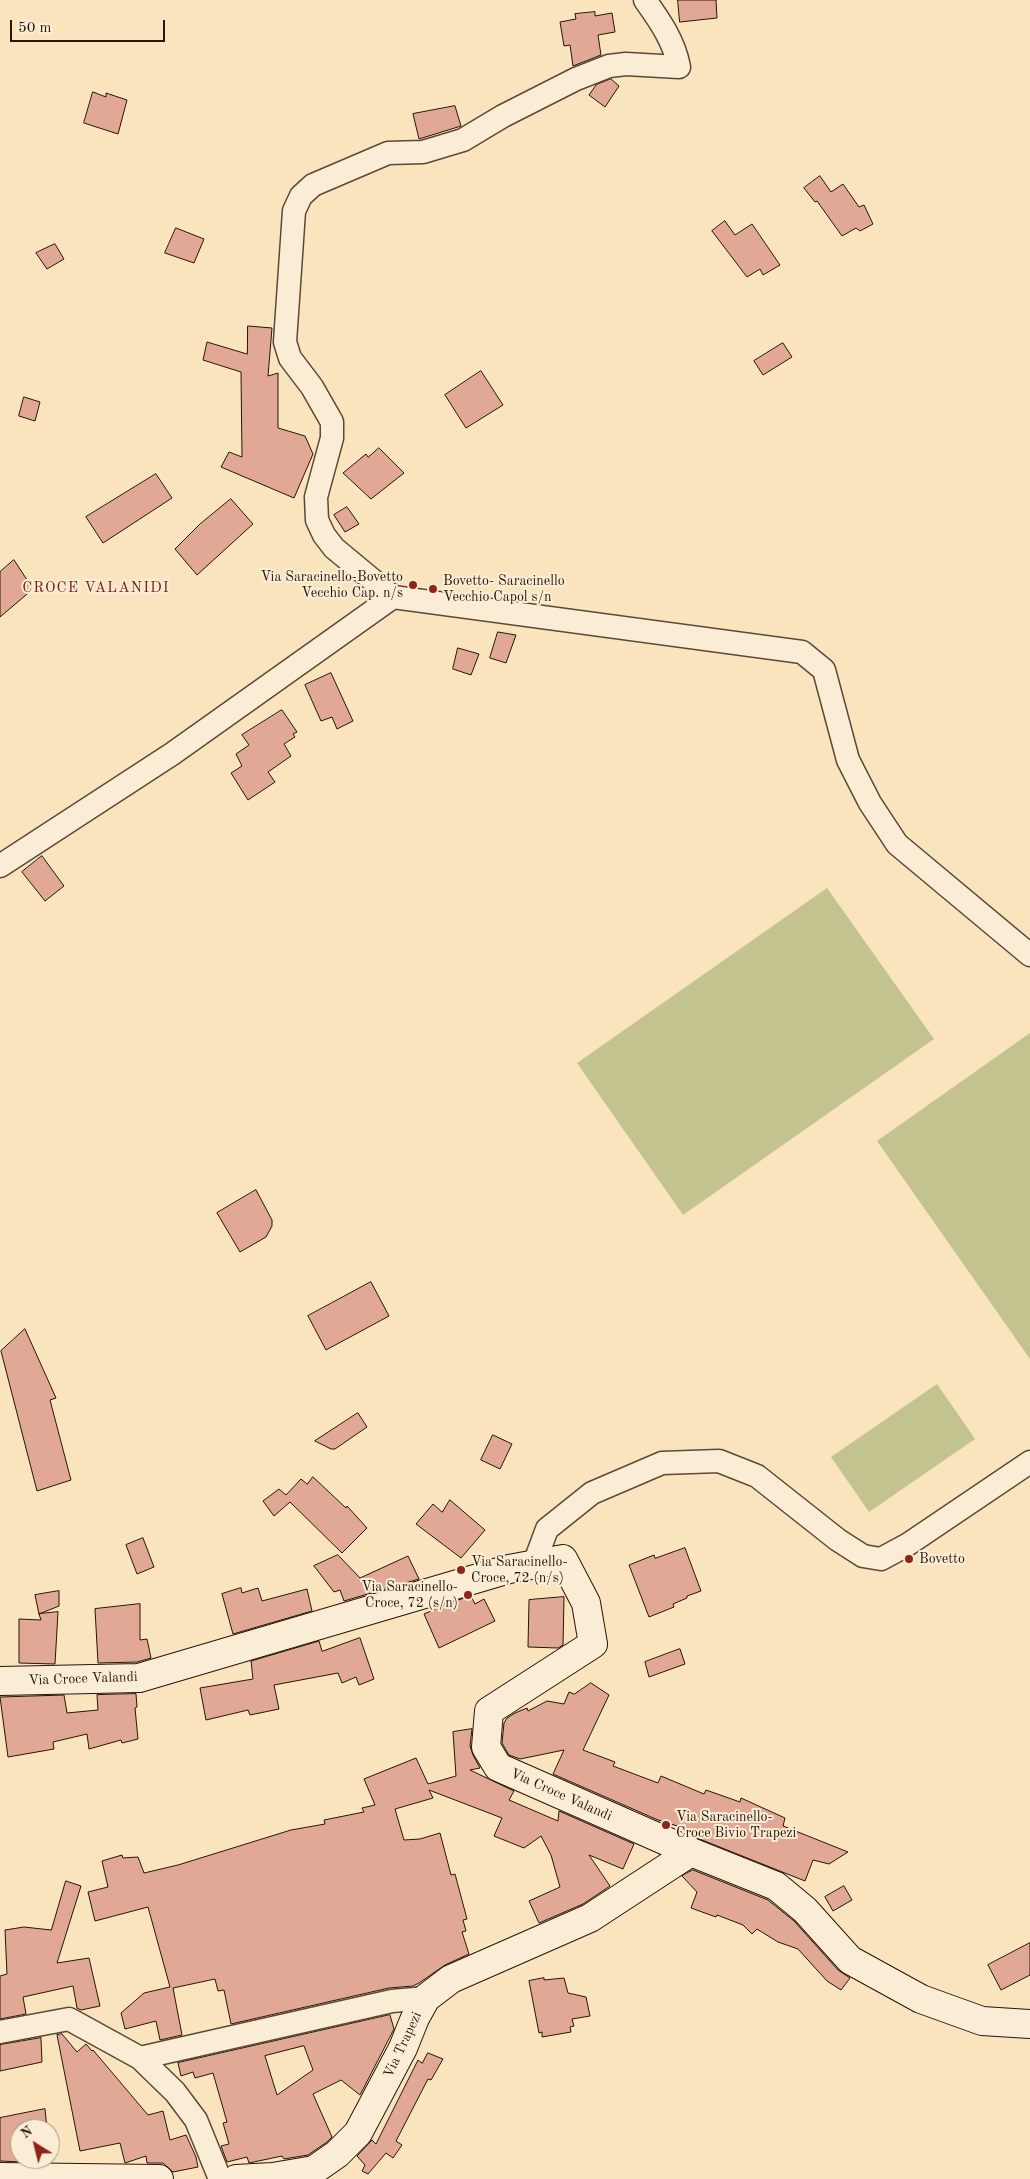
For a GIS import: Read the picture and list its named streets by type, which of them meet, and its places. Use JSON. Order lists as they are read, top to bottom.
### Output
{
  "streets": {
    "street": ["Via Croce Valandi", "Via Trapezi"]
  },
  "crossings": [
    ["Via Croce Valandi", "Via Trapezi"]
  ],
  "districts": ["CROCE VALANIDI"],
  "places": [
    "Via Saracinello-Bovetto Vecchio Cap. n/s",
    "Bovetto- Saracinello Vecchio Capol s/n",
    "Bovetto",
    "Via Saracinello- Croce, 72 (n/s)",
    "Via Saracinello- Croce, 72 (s/n)",
    "Via Saracinello- Croce Bivio Trapezi"
  ],
  "scale_bar": "50 m",
  "north": "top left"
}
